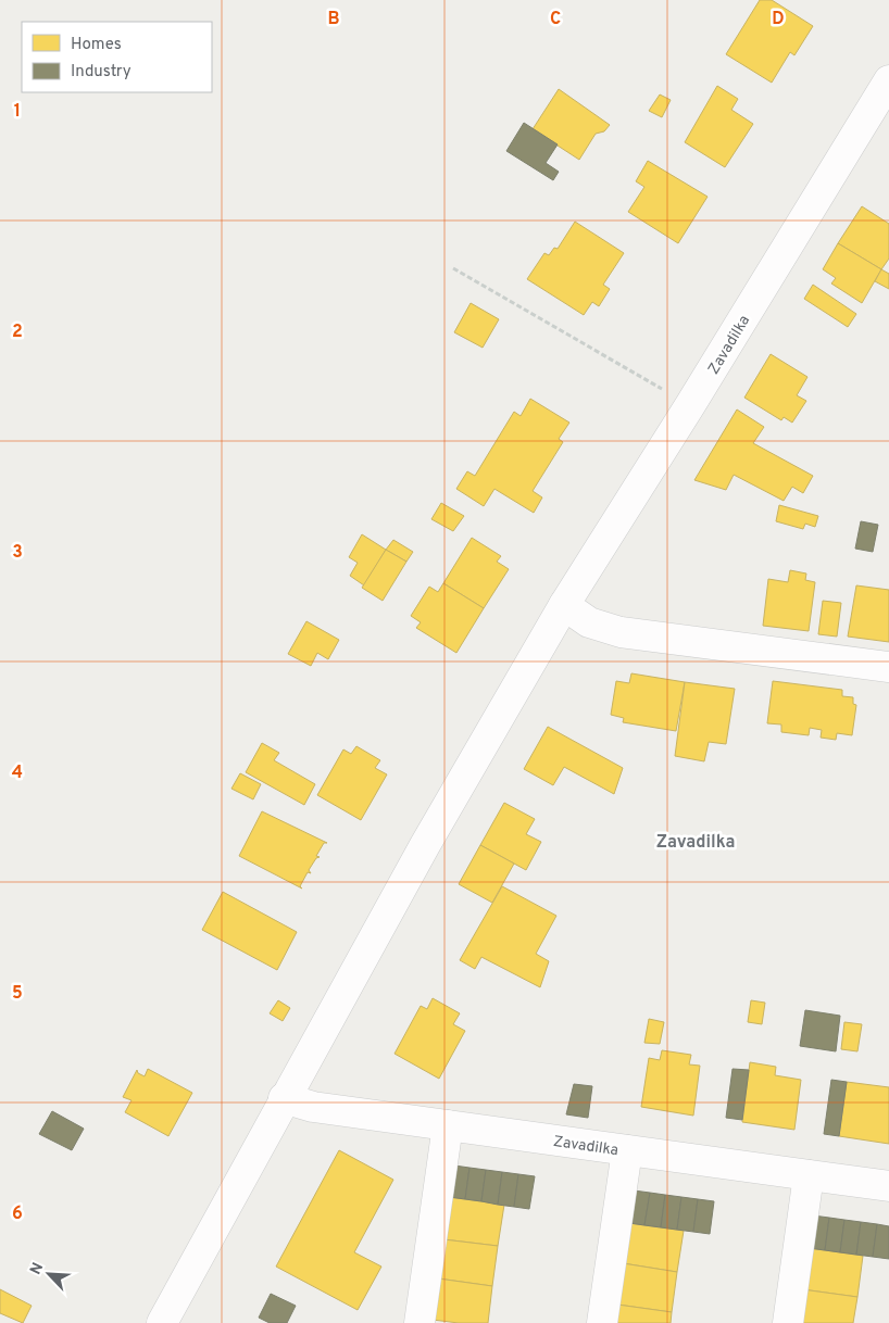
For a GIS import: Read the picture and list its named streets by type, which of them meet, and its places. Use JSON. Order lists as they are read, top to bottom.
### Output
{
  "streets": {
    "street": ["Zavadilka"]
  },
  "districts": ["Zavadilka"],
  "legend": ["Homes", "Industry"],
  "north": "top left",
  "grid": {
    "columns": ["B", "C", "D"],
    "rows": [
      "1",
      "2",
      "3",
      "4",
      "5",
      "6"
    ]
  }
}
